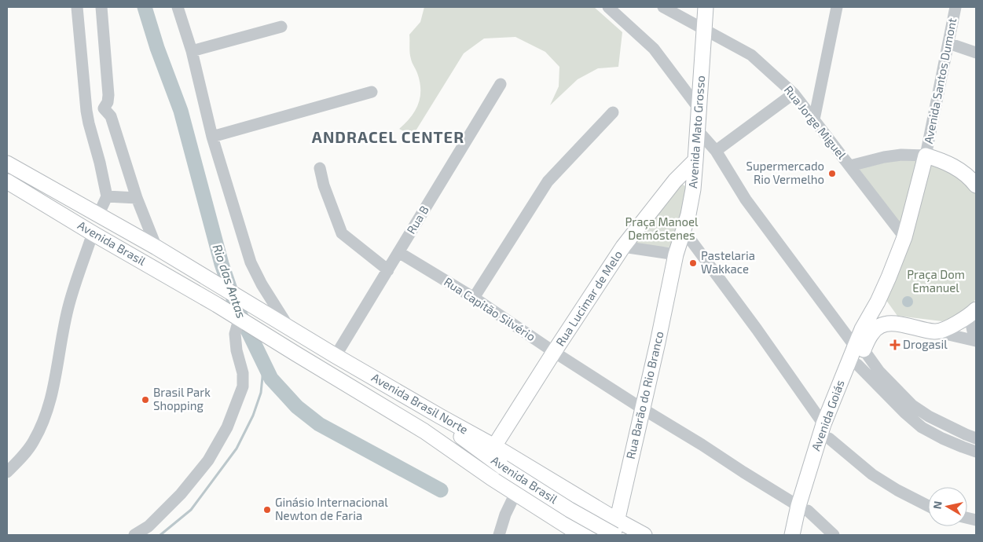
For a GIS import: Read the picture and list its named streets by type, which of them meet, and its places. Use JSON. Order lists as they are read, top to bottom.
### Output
{
  "streets": {
    "main road": [
      "Avenida Mato Grosso",
      "Avenida Brasil",
      "Rua Lucimar de Melo",
      "Rua Barão do Rio Branco",
      "Avenida Brasil Norte",
      "Avenida Goiás"
    ],
    "street": [
      "Avenida Santos Dumont",
      "Rua Jorge Miguel",
      "Rua B",
      "Rua Capitão Silvério"
    ]
  },
  "crossings": [
    ["Rua Jorge Miguel", "Avenida Mato Grosso"],
    ["Avenida Mato Grosso", "Rua Lucimar de Melo"],
    ["Avenida Mato Grosso", "Rua Barão do Rio Branco"],
    ["Rua B", "Rua Capitão Silvério"],
    ["Rua B", "Avenida Brasil Norte"],
    ["Avenida Brasil", "Rua Barão do Rio Branco"],
    ["Avenida Brasil", "Avenida Brasil Norte"],
    ["Rua Lucimar de Melo", "Rua Capitão Silvério"],
    ["Rua Lucimar de Melo", "Avenida Brasil Norte"],
    ["Rua Capitão Silvério", "Rua Barão do Rio Branco"],
    ["Rua Capitão Silvério", "Avenida Goiás"],
    ["Rua Barão do Rio Branco", "Avenida Brasil Norte"]
  ],
  "districts": ["ANDRACEL CENTER"],
  "water": ["Rio das Antas"],
  "parks": ["Praça Manoel Demóstenes", "Praça Dom Emanuel"],
  "places": {
    "other": [
      "Supermercado Rio Vermelho",
      "Pastelaria Wakkace",
      "Brasil Park Shopping",
      "Ginásio Internacional Newton de Faria"
    ],
    "health": ["Drogasil"]
  },
  "north": "left"
}
